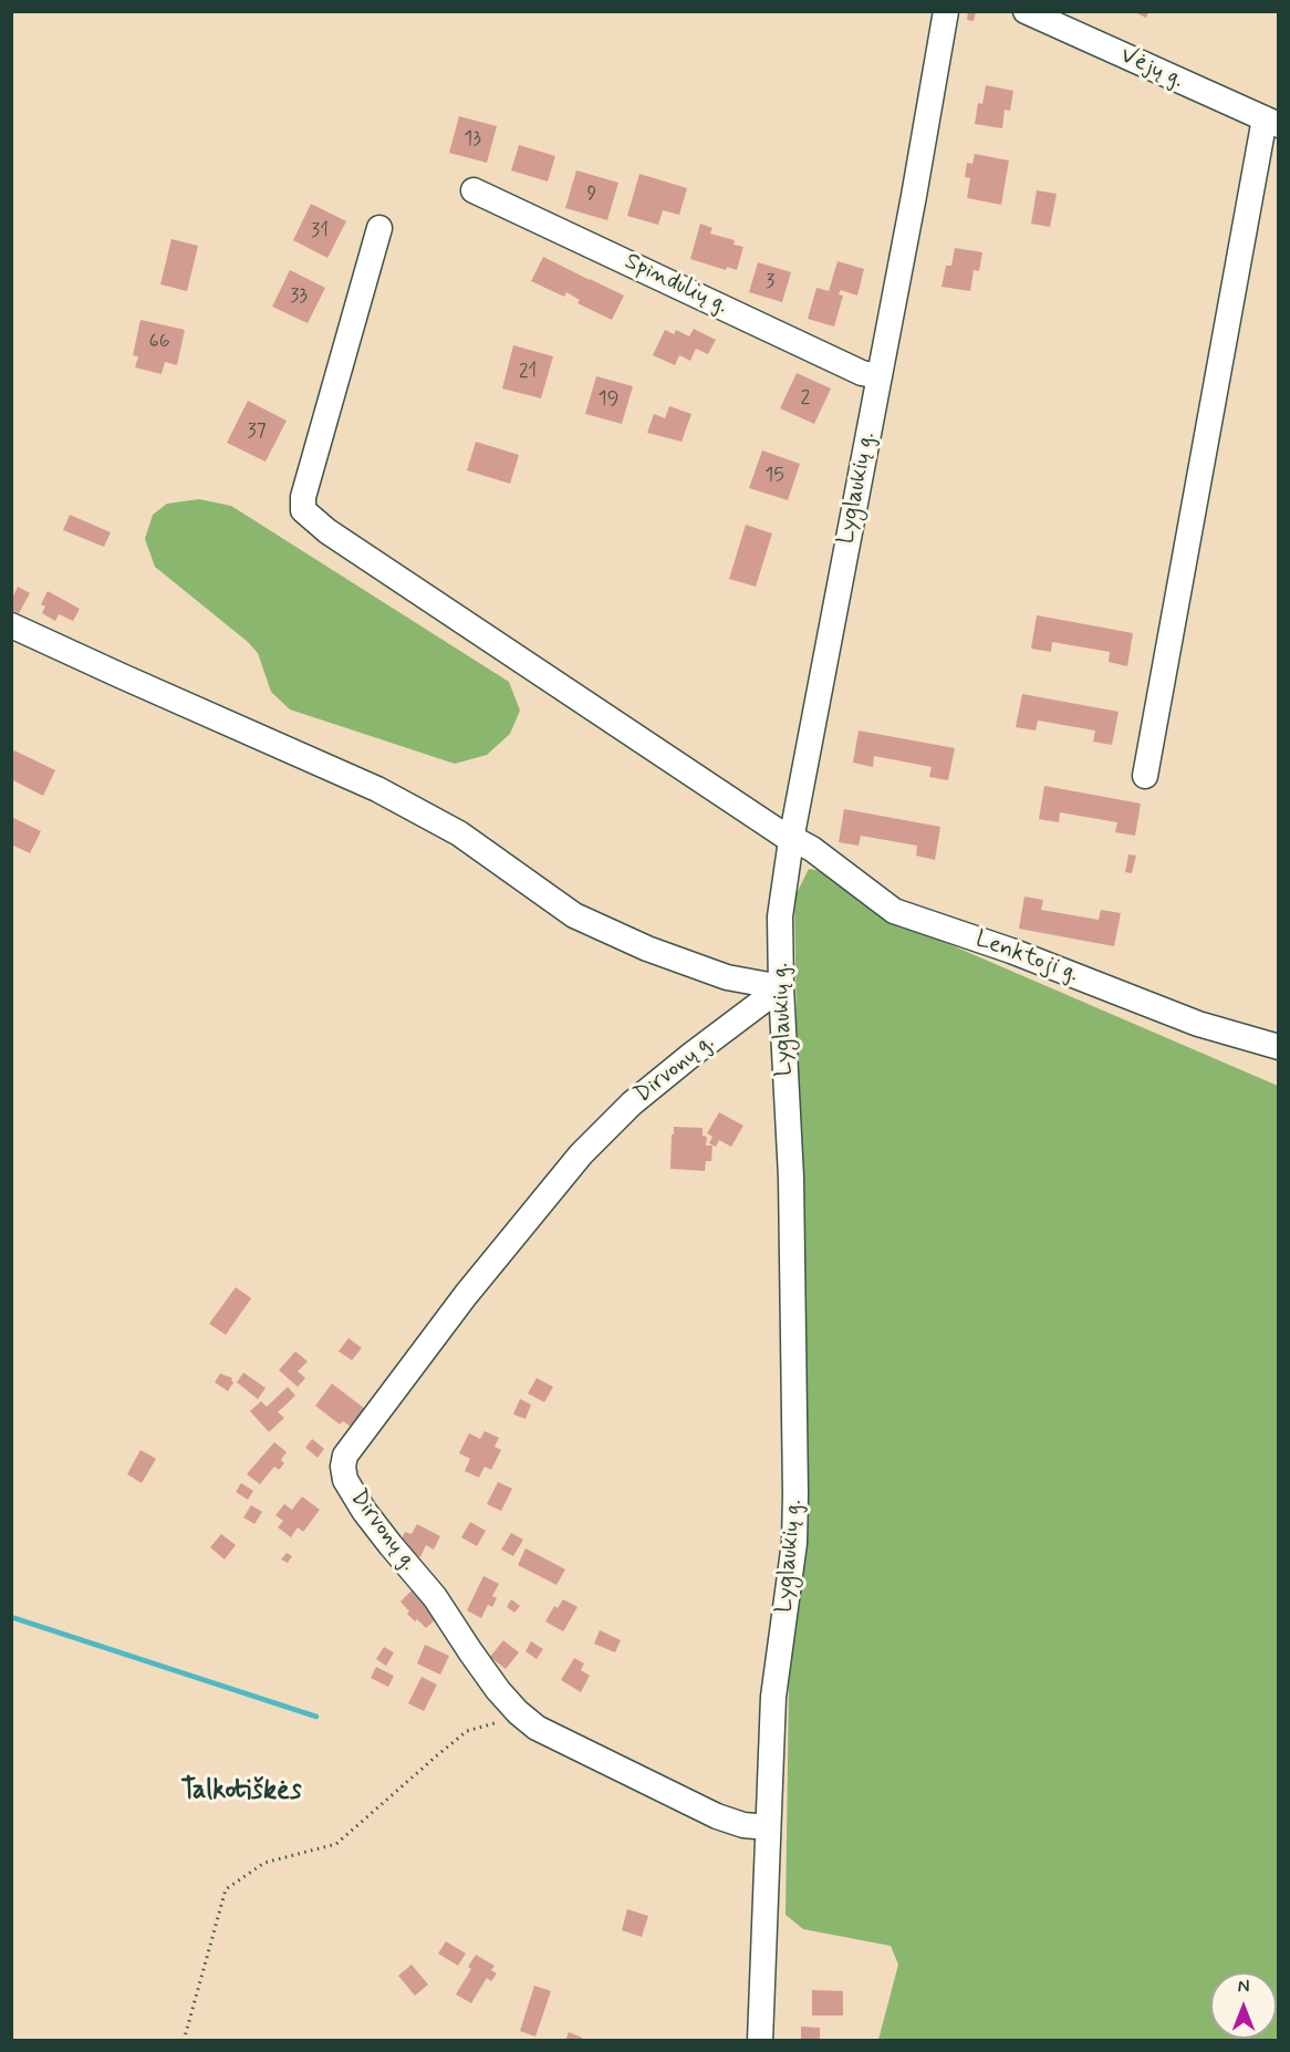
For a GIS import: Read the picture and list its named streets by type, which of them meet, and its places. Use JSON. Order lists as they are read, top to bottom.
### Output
{
  "streets": {
    "street": [
      "Vėjų g.",
      "Spindulių g.",
      "Lyglaukių g.",
      "Lenktoji g.",
      "Dirvonų g."
    ]
  },
  "crossings": [
    ["Spindulių g.", "Lyglaukių g."],
    ["Lyglaukių g.", "Lenktoji g."],
    ["Lyglaukių g.", "Dirvonų g."]
  ],
  "districts": ["Talkotiškės"],
  "house_numbers": [
    "13",
    "9",
    "31",
    "3",
    "33",
    "66",
    "21",
    "2",
    "19",
    "37",
    "15"
  ],
  "north": "top"
}
